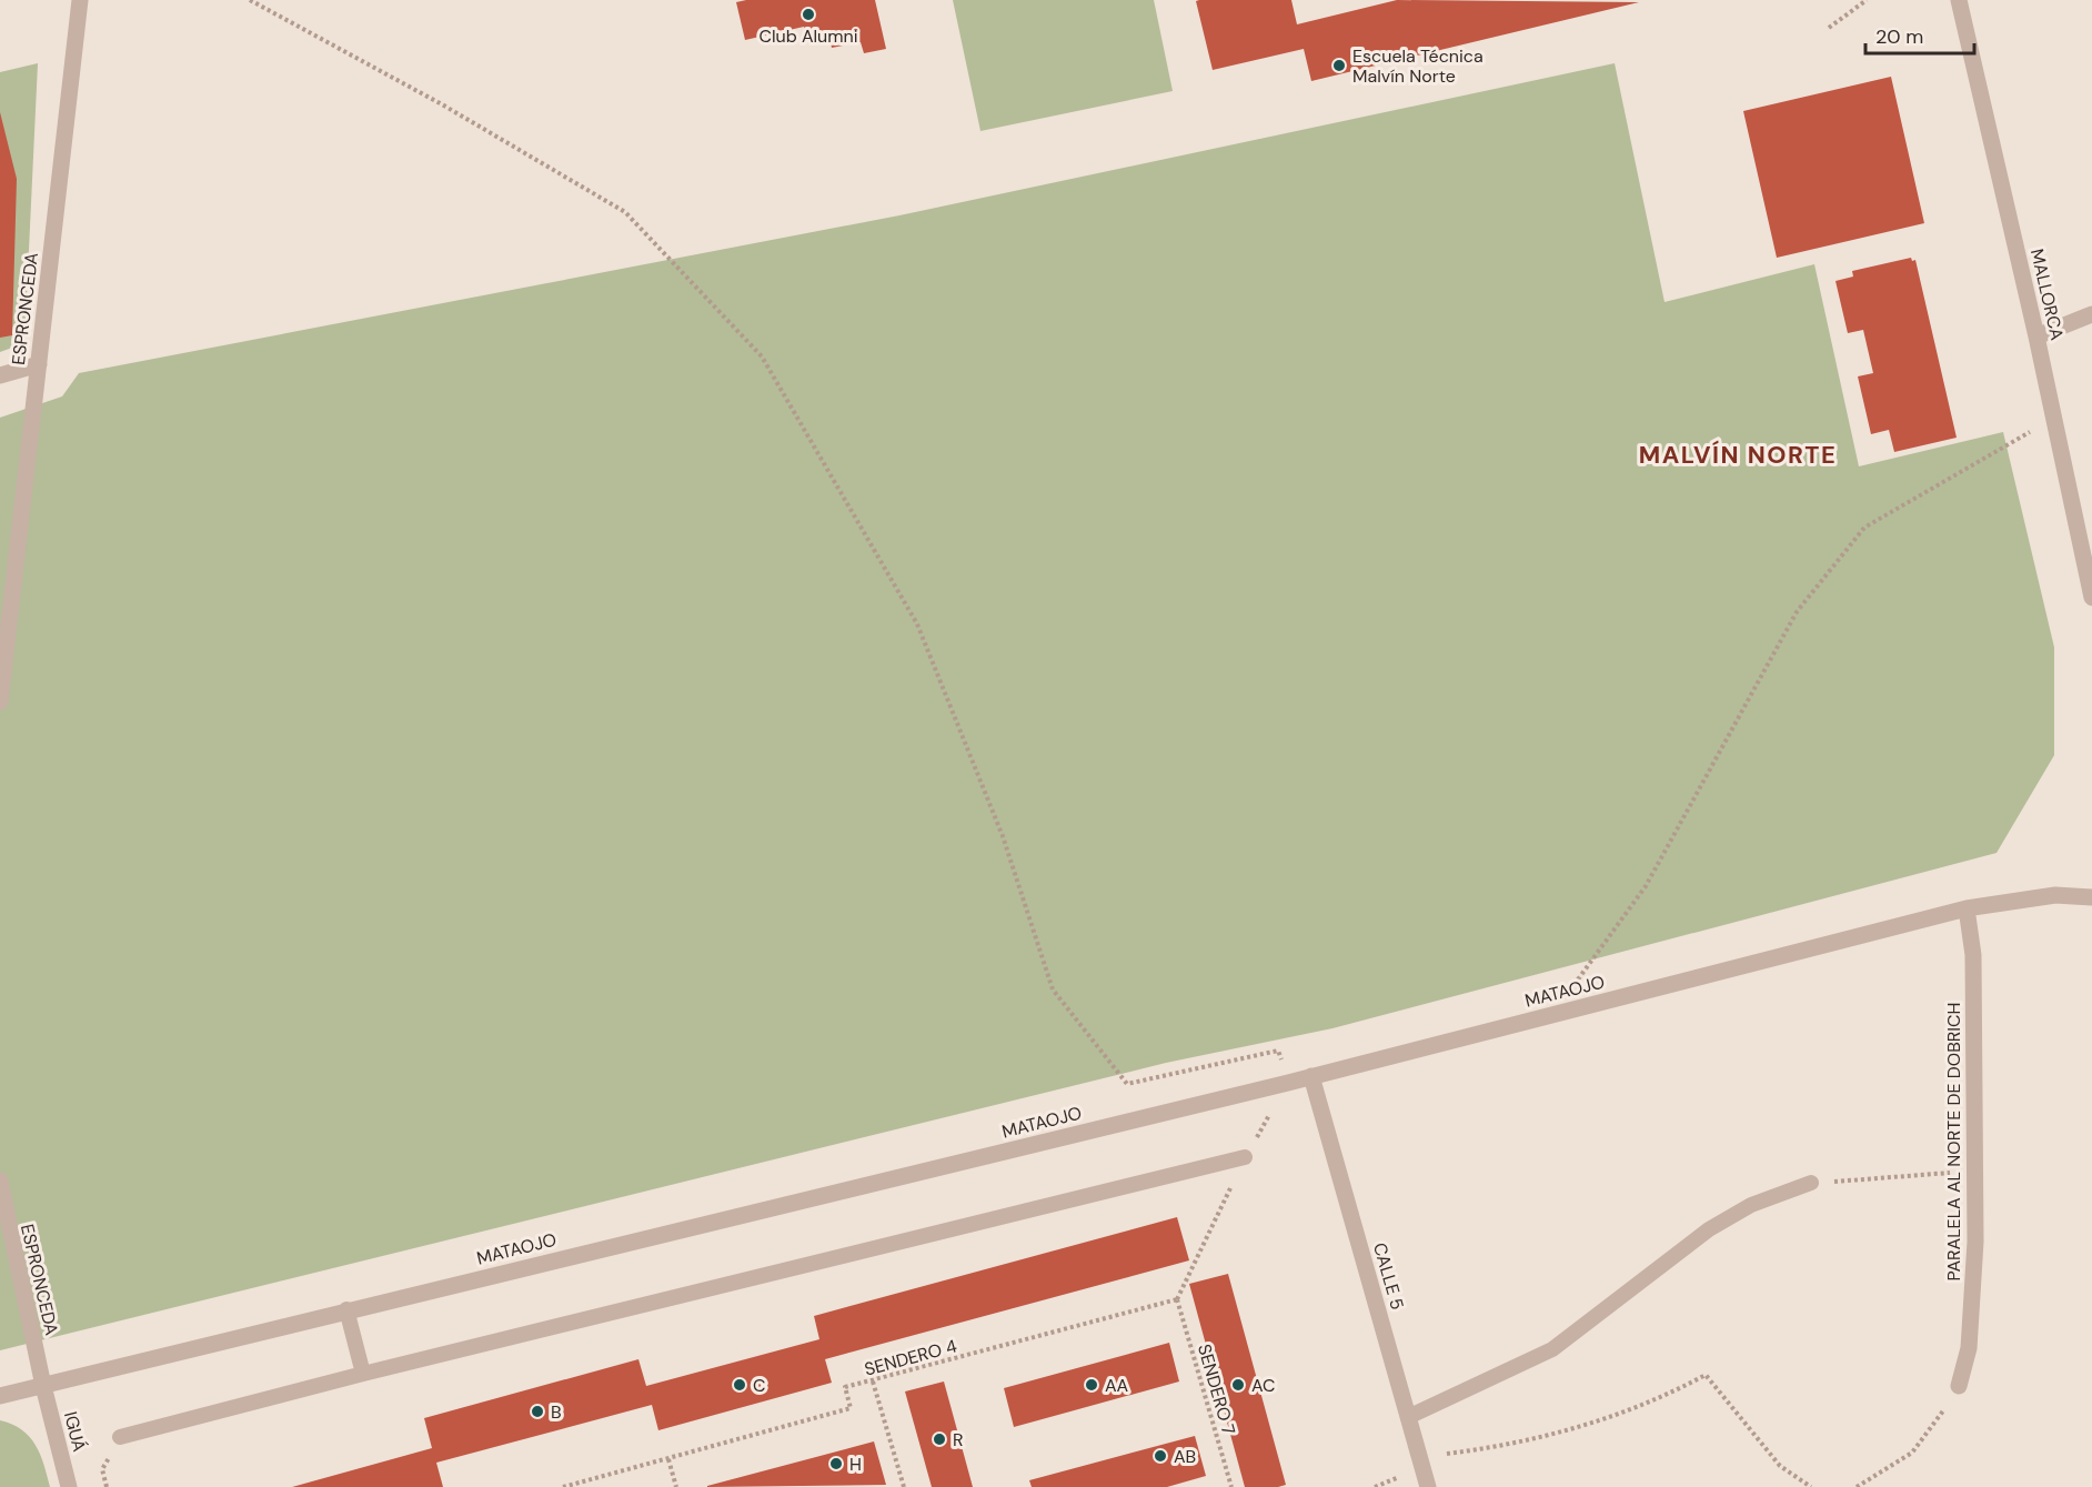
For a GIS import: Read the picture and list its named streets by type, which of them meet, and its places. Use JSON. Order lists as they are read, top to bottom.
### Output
{
  "streets": {
    "street": [
      "MALLORCA",
      "ESPRONCEDA",
      "MATAOJO",
      "PARALELA AL NORTE DE DOBRICH",
      "CALLE 5",
      "IGUÁ"
    ],
    "path": ["SENDERO 4", "SENDERO 7"]
  },
  "crossings": [
    ["ESPRONCEDA", "MATAOJO"],
    ["ESPRONCEDA", "IGUÁ"],
    ["MATAOJO", "PARALELA AL NORTE DE DOBRICH"],
    ["MATAOJO", "CALLE 5"],
    ["MATAOJO", "IGUÁ"],
    ["SENDERO 4", "SENDERO 7"]
  ],
  "districts": ["MALVÍN NORTE"],
  "places": [
    "Club Alumni",
    "Escuela Técnica Malvín Norte",
    "C",
    "AA",
    "AC",
    "B",
    "R",
    "AB",
    "H"
  ],
  "scale_bar": "20 m"
}
